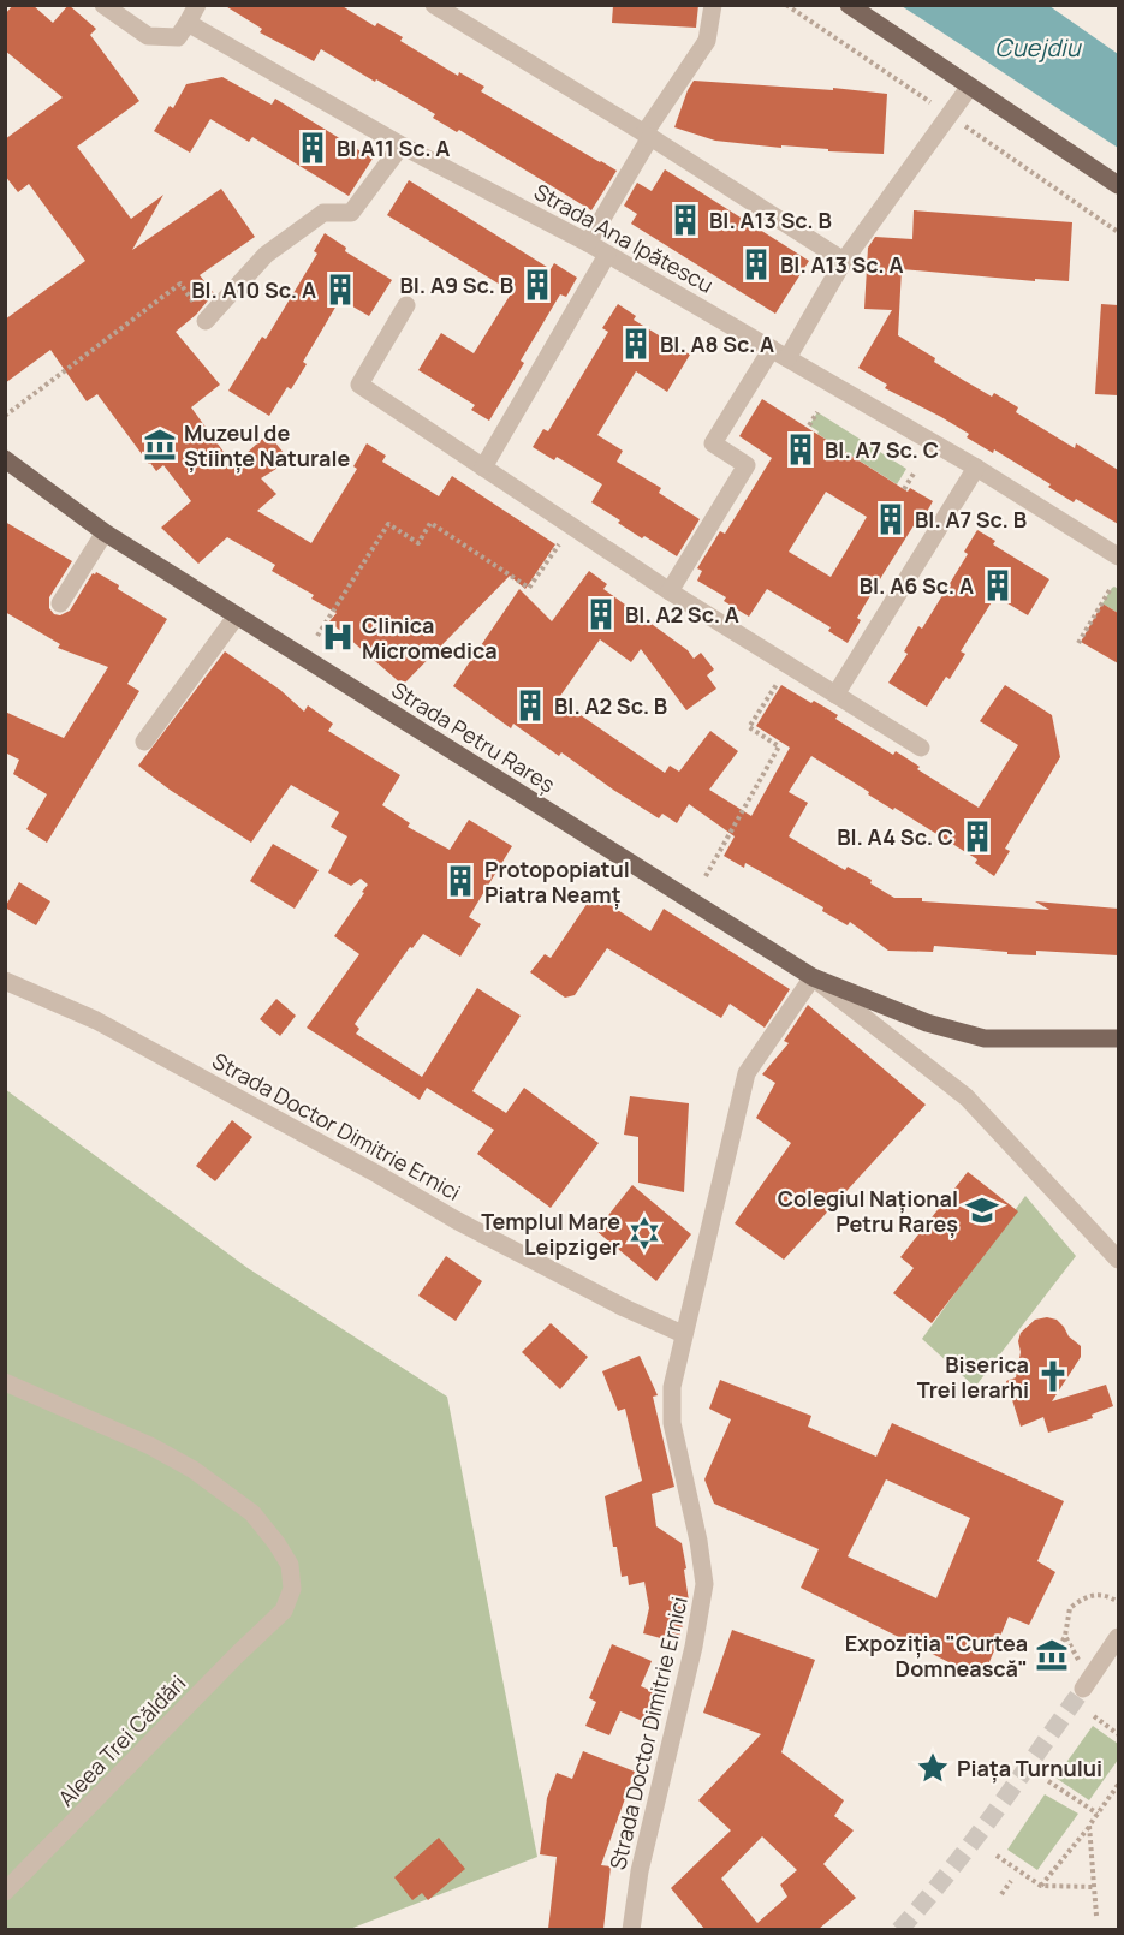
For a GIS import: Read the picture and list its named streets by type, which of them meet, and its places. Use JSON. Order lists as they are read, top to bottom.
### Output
{
  "streets": {
    "main road": ["Strada Petru Rareș"],
    "street": ["Strada Ana Ipătescu", "Strada Doctor Dimitrie Ernici", "Aleea Trei Căldări"]
  },
  "crossings": [
    ["Strada Petru Rareș", "Strada Doctor Dimitrie Ernici"]
  ],
  "water": ["Cuejdiu"],
  "places": {
    "building": [
      "Bl A11 Sc. A",
      "Bl. A13 Sc. B",
      "Bl. A13 Sc. A",
      "Bl. A9 Sc. B",
      "Bl. A10 Sc. A",
      "Bl. A8 Sc. A",
      "Bl. A7 Sc. C",
      "Bl. A7 Sc. B",
      "Bl. A6 Sc. A",
      "Bl. A2 Sc. A",
      "Bl. A2 Sc. B",
      "Bl. A4 Sc. C",
      "Protopopiatul Piatra Neamț"
    ],
    "museum": ["Muzeul de Științe Naturale", "Expoziția \"Curtea Domnească\""],
    "hospital": ["Clinica Micromedica"],
    "school or university": ["Colegiul Național Petru Rareș"],
    "synagogue": ["Templul Mare Leipziger"],
    "church": ["Biserica Trei Ierarhi"],
    "place": ["Piața Turnului"]
  }
}
